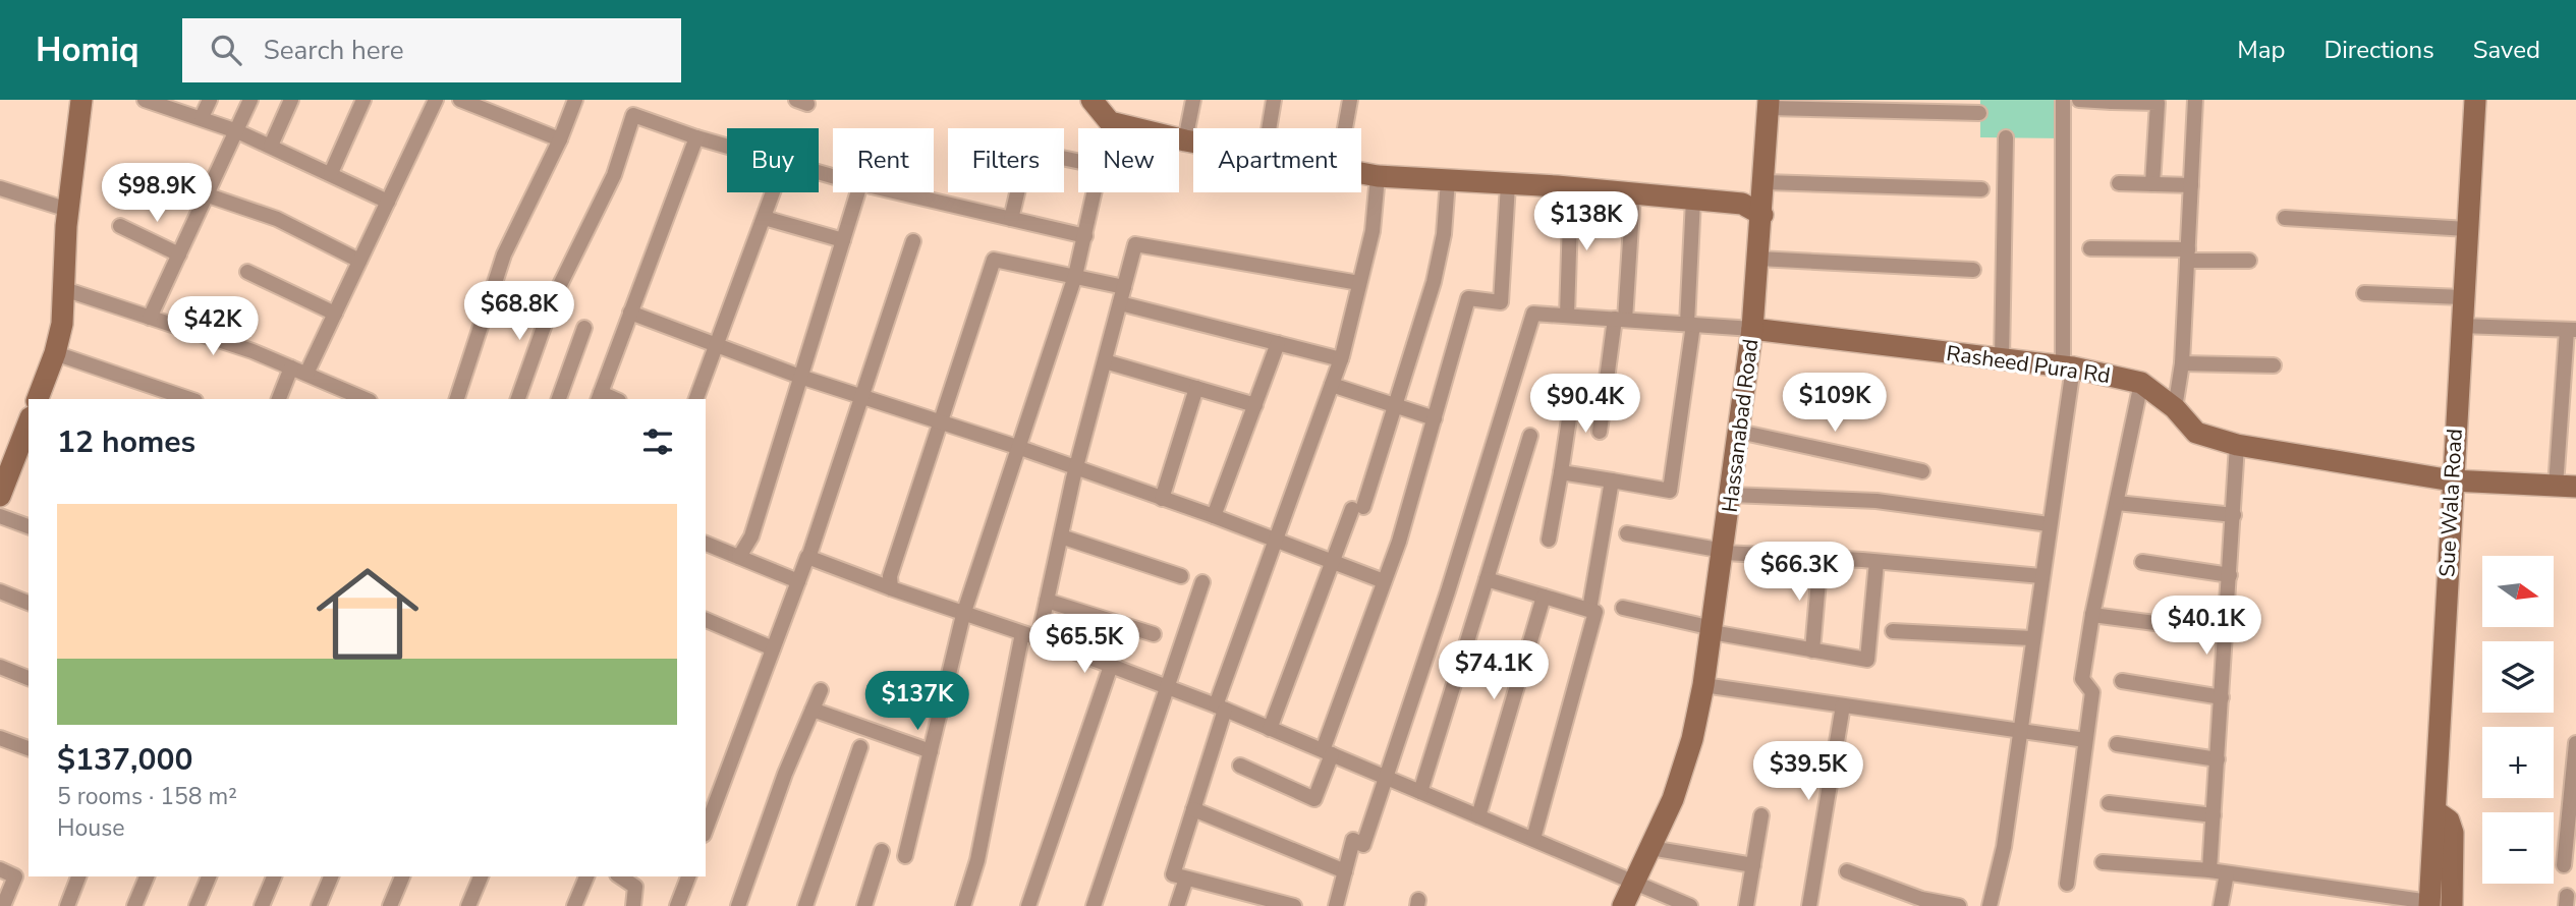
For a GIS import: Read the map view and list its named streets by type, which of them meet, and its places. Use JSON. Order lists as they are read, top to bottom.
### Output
{
  "streets": {
    "street": ["Rasheed Pura Rd", "Hassanabad Road", "Sue Wala Road"]
  },
  "crossings": [
    ["Rasheed Pura Rd", "Hassanabad Road"],
    ["Rasheed Pura Rd", "Sue Wala Road"]
  ],
  "north": "right",
  "page": {
    "header": "Homiq",
    "search": "Search here",
    "nav": ["Map", "Directions", "Saved"],
    "chip": [
      "Buy",
      "Rent",
      "Filters",
      "New",
      "Apartment"
    ],
    "price": [
      "$98.9K",
      "$138K",
      "$68.8K",
      "$42K",
      "$109K",
      "$90.4K",
      "$66.3K",
      "$40.1K",
      "$65.5K",
      "$74.1K",
      "$137K",
      "$39.5K"
    ],
    "heading": "12 homes",
    "list": [
      {
        "name": "$137,000",
        "note": "5 rooms · 158 m² · House"
      }
    ],
    "map_buttons": ["+", "−"]
  }
}
